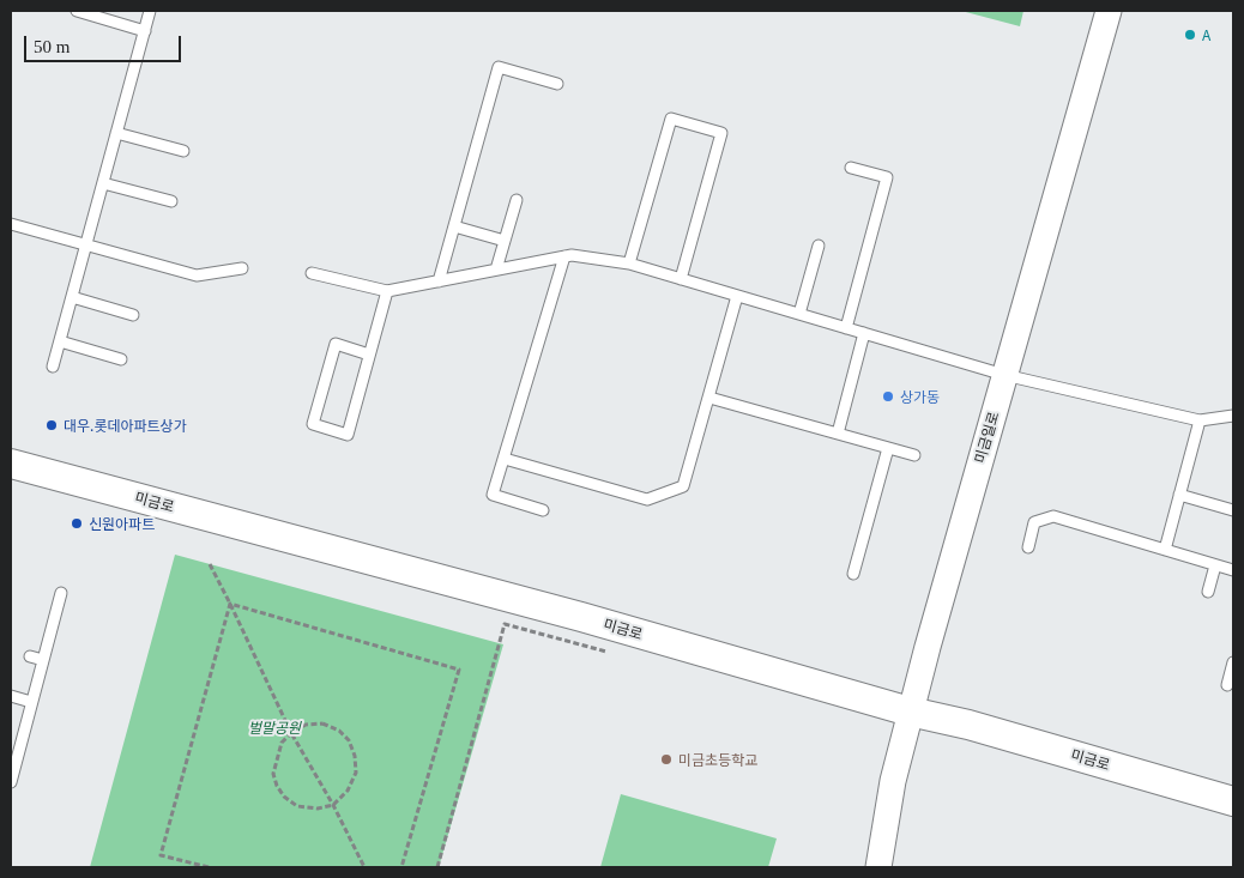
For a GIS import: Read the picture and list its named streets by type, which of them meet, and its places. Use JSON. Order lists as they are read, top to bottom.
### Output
{
  "streets": {
    "main road": ["미금로"],
    "street": ["미금일로"]
  },
  "crossings": [
    ["미금일로", "미금로"]
  ],
  "parks": ["벌말공원"],
  "places": [
    "A",
    "상가동",
    "대우.롯데아파트상가",
    "신원아파트",
    "미금초등학교"
  ],
  "scale_bar": "50 m"
}
